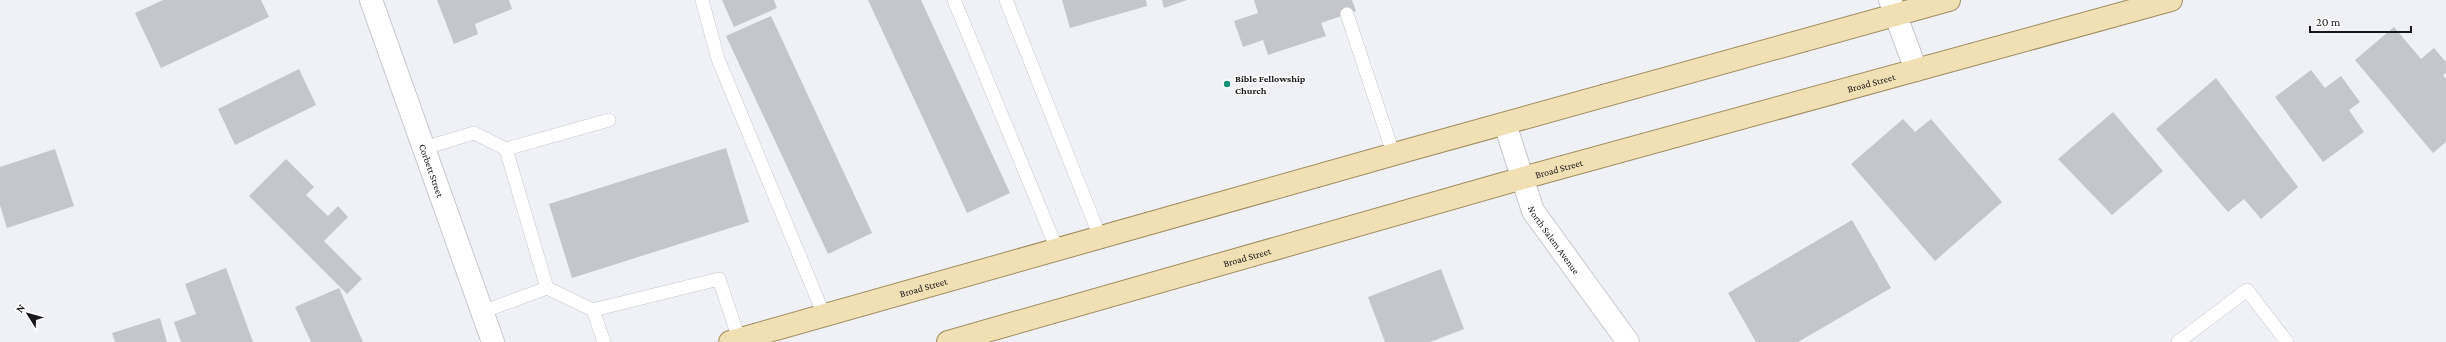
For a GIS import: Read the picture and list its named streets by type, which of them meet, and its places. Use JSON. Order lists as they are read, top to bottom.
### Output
{
  "streets": {
    "main road": ["Broad Street"],
    "street": ["Corbett Street", "North Salem Avenue"]
  },
  "crossings": [
    ["Broad Street", "North Salem Avenue"]
  ],
  "places": ["Bible Fellowship Church"],
  "scale_bar": "20 m",
  "north": "top left"
}
